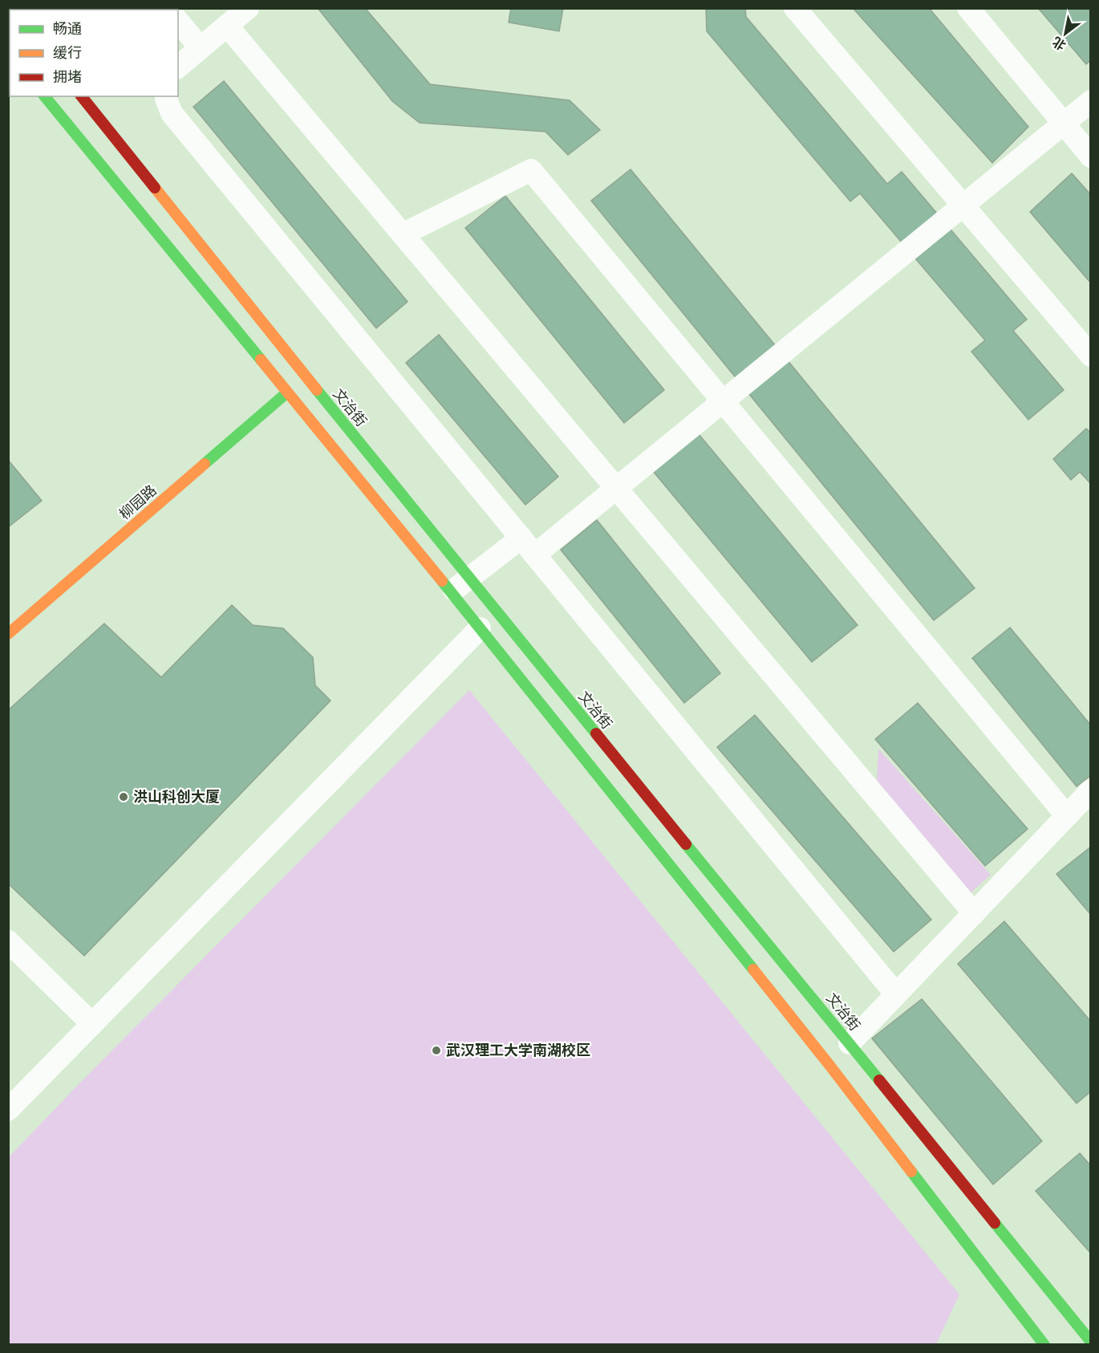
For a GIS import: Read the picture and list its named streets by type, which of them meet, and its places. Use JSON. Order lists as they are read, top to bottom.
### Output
{
  "streets": {
    "main road": ["文治街", "柳园路"]
  },
  "places": ["洪山科创大厦", "武汉理工大学南湖校区"],
  "legend": ["畅通", "缓行", "拥堵"],
  "north": "bottom left"
}
